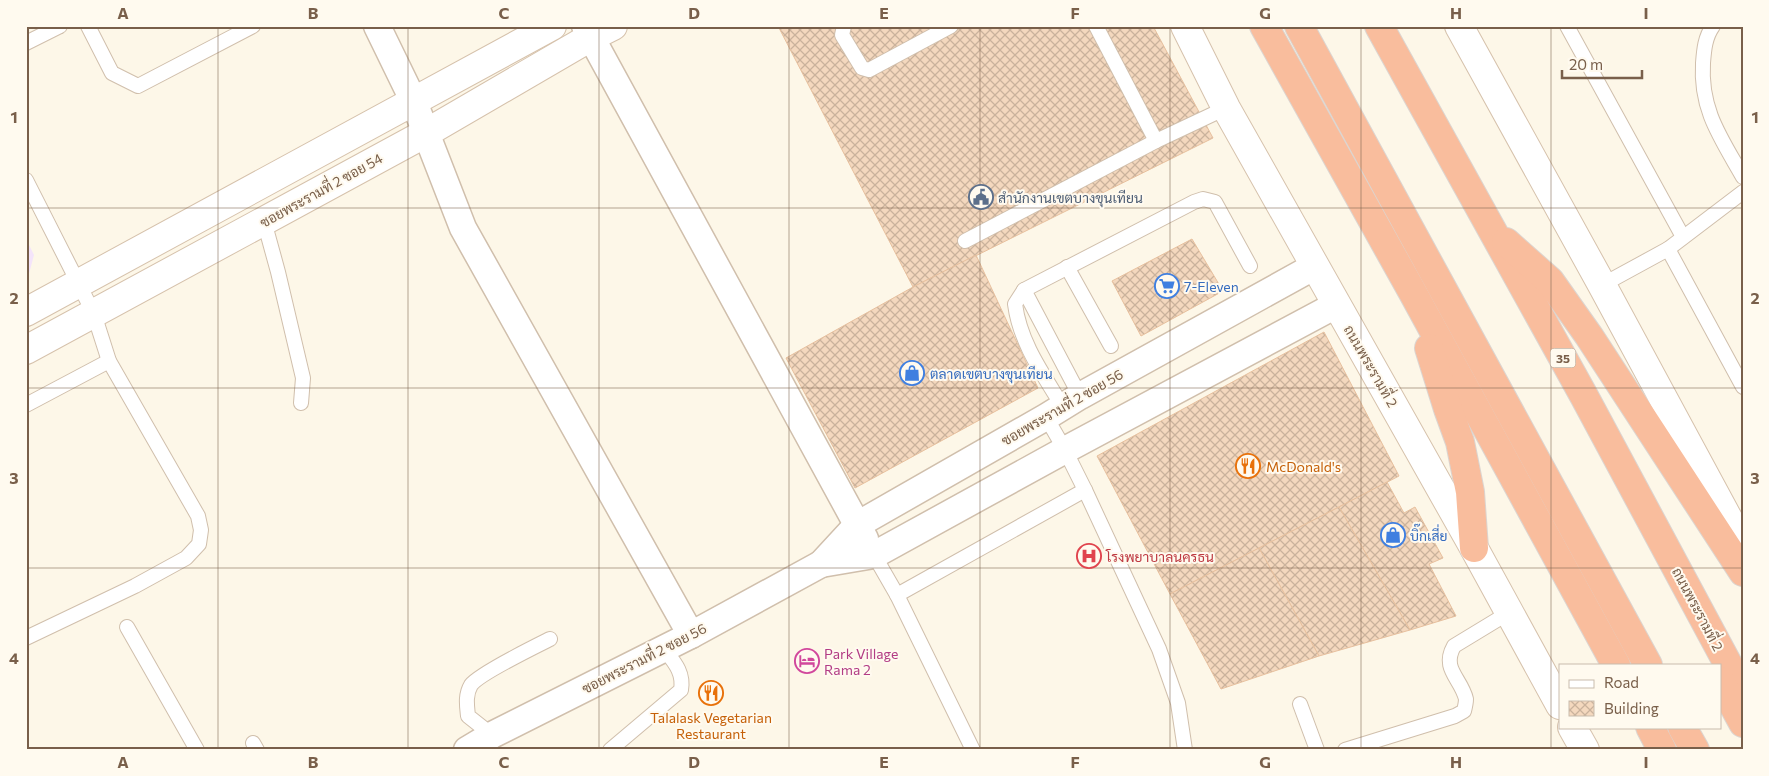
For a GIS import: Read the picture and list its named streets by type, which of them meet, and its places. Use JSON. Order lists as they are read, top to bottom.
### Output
{
  "streets": {
    "highway": ["35", "ถนนพระรามที่ 2"],
    "main road": ["ซอยพระรามที่ 2 ซอย 54"],
    "street": ["ซอยพระรามที่ 2 ซอย 56"]
  },
  "crossings": [
    ["ถนนพระรามที่ 2", "ซอยพระรามที่ 2 ซอย 56"]
  ],
  "places": {
    "public building": ["สำนักงานเขตบางขุนเทียน"],
    "supermarket": ["7-Eleven"],
    "shop": ["ตลาดเขตบางขุนเทียน", "บิ๊กเสี่ย"],
    "restaurant": ["McDonald's", "Talalask Vegetarian Restaurant"],
    "hospital": ["โรงพยาบาลนครธน"],
    "hotel": ["Park Village Rama 2"]
  },
  "legend": ["Road", "Building"],
  "scale_bar": "20 m",
  "grid": {
    "columns": [
      "A",
      "B",
      "C",
      "D",
      "E",
      "F",
      "G",
      "H",
      "I"
    ],
    "rows": [
      "1",
      "2",
      "3",
      "4"
    ]
  }
}
